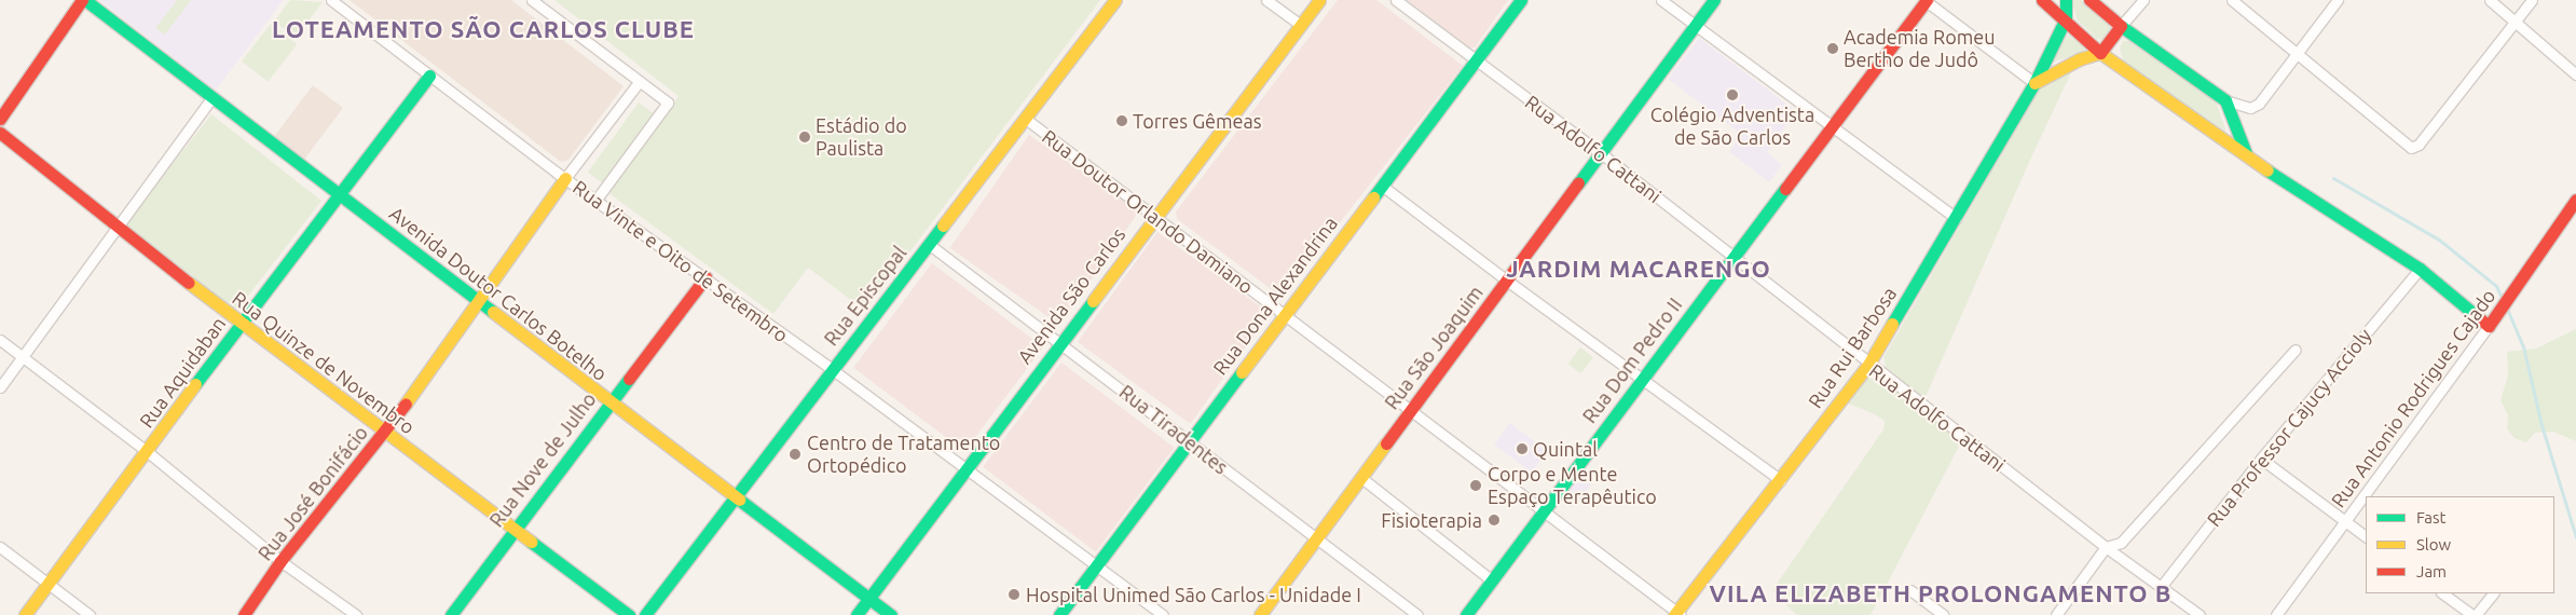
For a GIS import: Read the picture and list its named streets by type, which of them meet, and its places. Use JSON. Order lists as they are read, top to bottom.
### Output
{
  "streets": {
    "main road": [
      "Avenida Doutor Carlos Botelho",
      "Rua Episcopal",
      "Avenida São Carlos",
      "Rua Dona Alexandrina",
      "Rua São Joaquim",
      "Rua Rui Barbosa",
      "Rua Dom Pedro II",
      "Rua Quinze de Novembro",
      "Rua Aquidaban",
      "Rua Antonio Rodrigues Cajado",
      "Rua Nove de Julho",
      "Rua José Bonifácio"
    ],
    "street": [
      "Rua Adolfo Cattani",
      "Rua Doutor Orlando Damiano",
      "Rua Vinte e Oito de Setembro",
      "Rua Professor Cajucy Accioly",
      "Rua Tiradentes"
    ]
  },
  "crossings": [
    ["Rua Adolfo Cattani", "Rua Dona Alexandrina"],
    ["Rua Adolfo Cattani", "Rua São Joaquim"],
    ["Rua Adolfo Cattani", "Rua Rui Barbosa"],
    ["Rua Adolfo Cattani", "Rua Dom Pedro II"],
    ["Rua Adolfo Cattani", "Rua Professor Cajucy Accioly"],
    ["Rua Doutor Orlando Damiano", "Rua Episcopal"],
    ["Rua Doutor Orlando Damiano", "Avenida São Carlos"],
    ["Rua Doutor Orlando Damiano", "Rua Dona Alexandrina"],
    ["Rua Doutor Orlando Damiano", "Rua São Joaquim"],
    ["Rua Doutor Orlando Damiano", "Rua Rui Barbosa"],
    ["Rua Doutor Orlando Damiano", "Rua Dom Pedro II"],
    ["Rua Vinte e Oito de Setembro", "Rua Episcopal"],
    ["Rua Vinte e Oito de Setembro", "Avenida São Carlos"],
    ["Rua Vinte e Oito de Setembro", "Rua Dona Alexandrina"],
    ["Rua Vinte e Oito de Setembro", "Rua Aquidaban"],
    ["Rua Vinte e Oito de Setembro", "Rua Nove de Julho"],
    ["Rua Vinte e Oito de Setembro", "Rua José Bonifácio"],
    ["Avenida Doutor Carlos Botelho", "Rua Episcopal"],
    ["Avenida Doutor Carlos Botelho", "Avenida São Carlos"],
    ["Avenida Doutor Carlos Botelho", "Rua Aquidaban"],
    ["Avenida Doutor Carlos Botelho", "Rua Nove de Julho"],
    ["Avenida Doutor Carlos Botelho", "Rua José Bonifácio"],
    ["Rua Episcopal", "Rua Tiradentes"],
    ["Avenida São Carlos", "Rua Tiradentes"],
    ["Rua Dona Alexandrina", "Rua Tiradentes"],
    ["Rua São Joaquim", "Rua Tiradentes"],
    ["Rua Quinze de Novembro", "Rua Aquidaban"],
    ["Rua Quinze de Novembro", "Rua Nove de Julho"],
    ["Rua Quinze de Novembro", "Rua José Bonifácio"]
  ],
  "districts": ["LOTEAMENTO SÃO CARLOS CLUBE", "JARDIM MACARENGO", "VILA ELIZABETH PROLONGAMENTO B"],
  "places": [
    "Academia Romeu Bertho de Judô",
    "Colégio Adventista de São Carlos",
    "Torres Gêmeas",
    "Estádio do Paulista",
    "Quintal",
    "Centro de Tratamento Ortopédico",
    "Corpo e Mente Espaço Terapêutico",
    "Fisioterapia",
    "Hospital Unimed São Carlos - Unidade I"
  ],
  "legend": ["Fast", "Slow", "Jam"]
}
